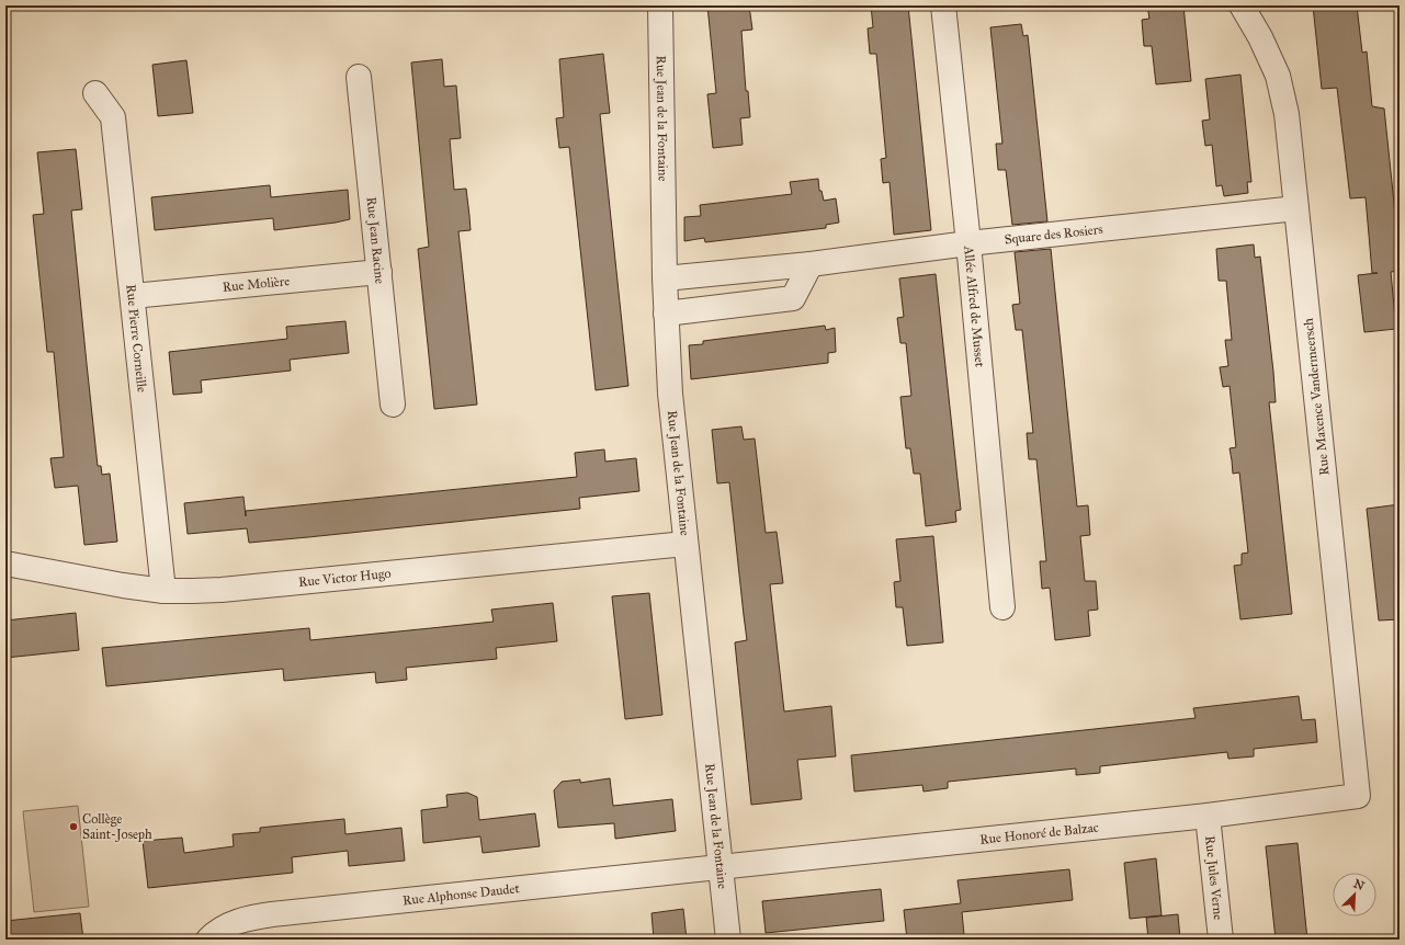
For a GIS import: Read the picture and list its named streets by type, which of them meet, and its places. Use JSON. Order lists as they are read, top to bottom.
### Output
{
  "streets": {
    "street": [
      "Rue Jean de la Fontaine",
      "Square des Rosiers",
      "Rue Jean Racine",
      "Rue Molière",
      "Allée Alfred de Musset",
      "Rue Pierre Corneille",
      "Rue Maxence Vandermeersch",
      "Rue Victor Hugo",
      "Rue Honoré de Balzac",
      "Rue Jules Verne",
      "Rue Alphonse Daudet"
    ]
  },
  "crossings": [
    ["Rue Jean de la Fontaine", "Square des Rosiers"],
    ["Rue Jean de la Fontaine", "Rue Victor Hugo"],
    ["Rue Jean de la Fontaine", "Rue Honoré de Balzac"],
    ["Rue Jean de la Fontaine", "Rue Alphonse Daudet"],
    ["Square des Rosiers", "Allée Alfred de Musset"],
    ["Square des Rosiers", "Rue Maxence Vandermeersch"],
    ["Rue Jean Racine", "Rue Molière"],
    ["Rue Molière", "Rue Pierre Corneille"],
    ["Rue Pierre Corneille", "Rue Victor Hugo"],
    ["Rue Maxence Vandermeersch", "Rue Honoré de Balzac"],
    ["Rue Honoré de Balzac", "Rue Jules Verne"],
    ["Rue Honoré de Balzac", "Rue Alphonse Daudet"]
  ],
  "places": ["Collège Saint-Joseph"],
  "north": "top right"
}
